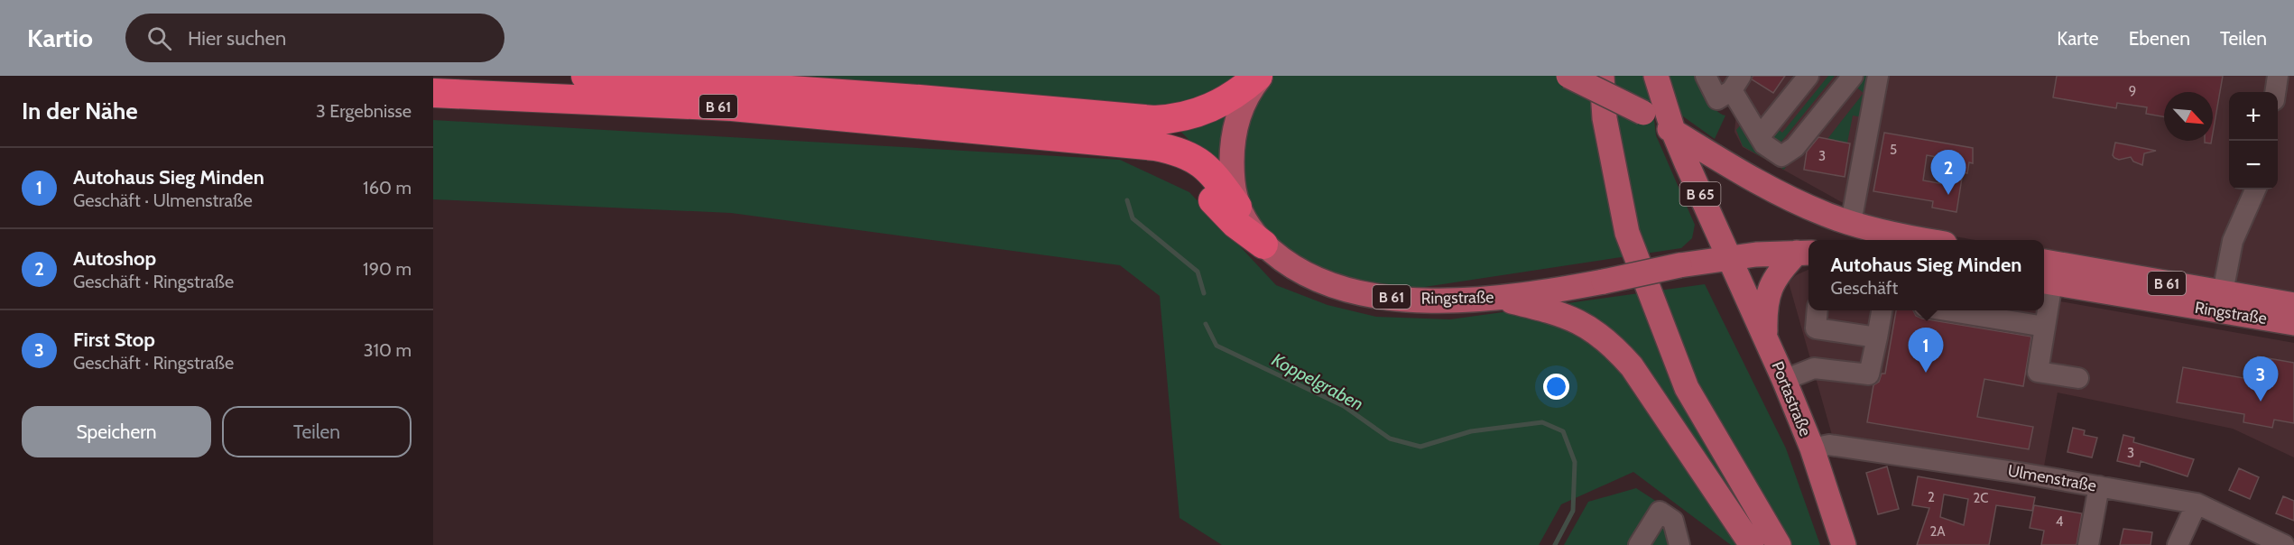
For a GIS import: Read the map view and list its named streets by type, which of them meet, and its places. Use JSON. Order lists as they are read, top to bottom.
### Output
{
  "streets": {
    "highway": ["B 61"],
    "main road": ["B 65", "Ringstraße", "Portastraße"],
    "street": ["Ulmenstraße"]
  },
  "crossings": [
    ["B 61", "Ringstraße"],
    ["B 65", "Ringstraße"],
    ["B 65", "Portastraße"],
    ["Ringstraße", "Portastraße"],
    ["Portastraße", "Ulmenstraße"]
  ],
  "water": ["Koppelgraben"],
  "house_numbers": [
    "9",
    "5",
    "3",
    "3",
    "2",
    "2C",
    "4",
    "2A"
  ],
  "north": "bottom right",
  "page": {
    "header": "Kartio",
    "search": "Hier suchen",
    "nav": ["Karte", "Ebenen", "Teilen"],
    "heading": ["In der Nähe", "3 Ergebnisse"],
    "map_buttons": ["+", "−"],
    "list": [
      {
        "mark": "1",
        "name": "Autohaus Sieg Minden",
        "note": "Geschäft · Ulmenstraße",
        "value": "160 m"
      },
      {
        "mark": "2",
        "name": "Autoshop",
        "note": "Geschäft · Ringstraße",
        "value": "190 m"
      },
      {
        "mark": "3",
        "name": "First Stop",
        "note": "Geschäft · Ringstraße",
        "value": "310 m"
      }
    ],
    "pins": ["2", "1", "3"],
    "popup": ["Autohaus Sieg Minden", "Geschäft"],
    "buttons": ["Speichern", "Teilen"]
  }
}
